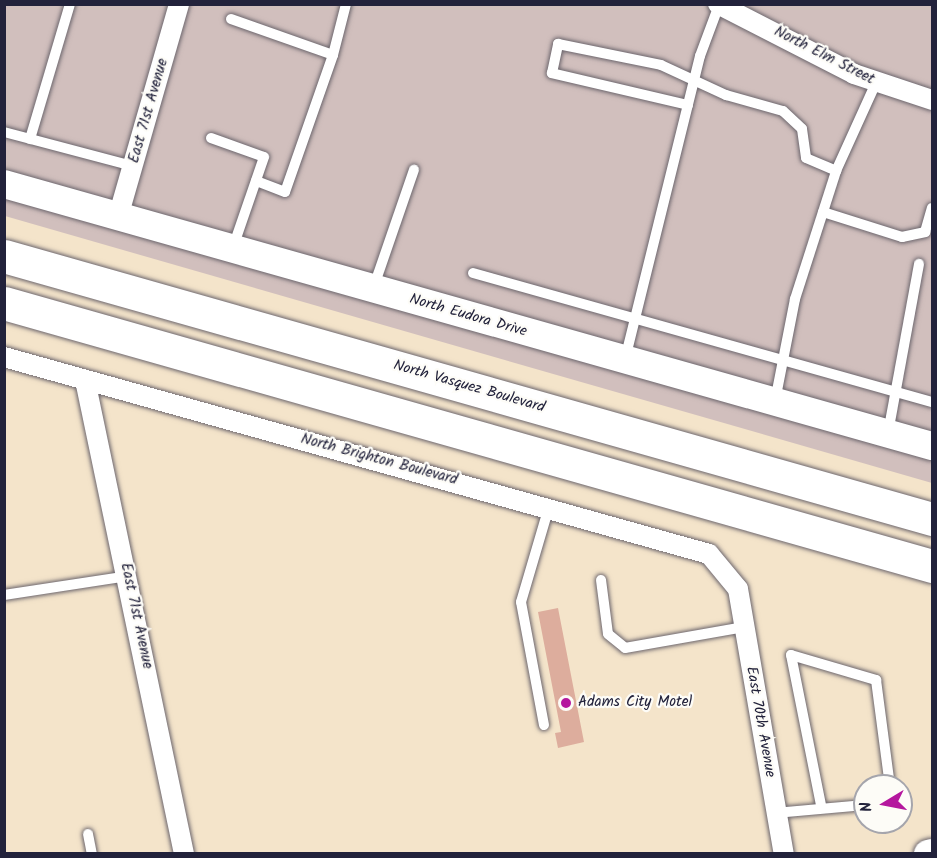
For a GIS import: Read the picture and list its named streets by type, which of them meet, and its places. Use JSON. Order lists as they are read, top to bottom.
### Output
{
  "streets": {
    "highway": ["North Vasquez Boulevard"],
    "street": [
      "North Elm Street",
      "East 71st Avenue",
      "North Eudora Drive",
      "North Brighton Boulevard",
      "East 70th Avenue"
    ]
  },
  "crossings": [
    ["East 71st Avenue", "North Eudora Drive"],
    ["East 71st Avenue", "North Brighton Boulevard"],
    ["North Brighton Boulevard", "East 70th Avenue"]
  ],
  "places": ["Adams City Motel"],
  "north": "left"
}
